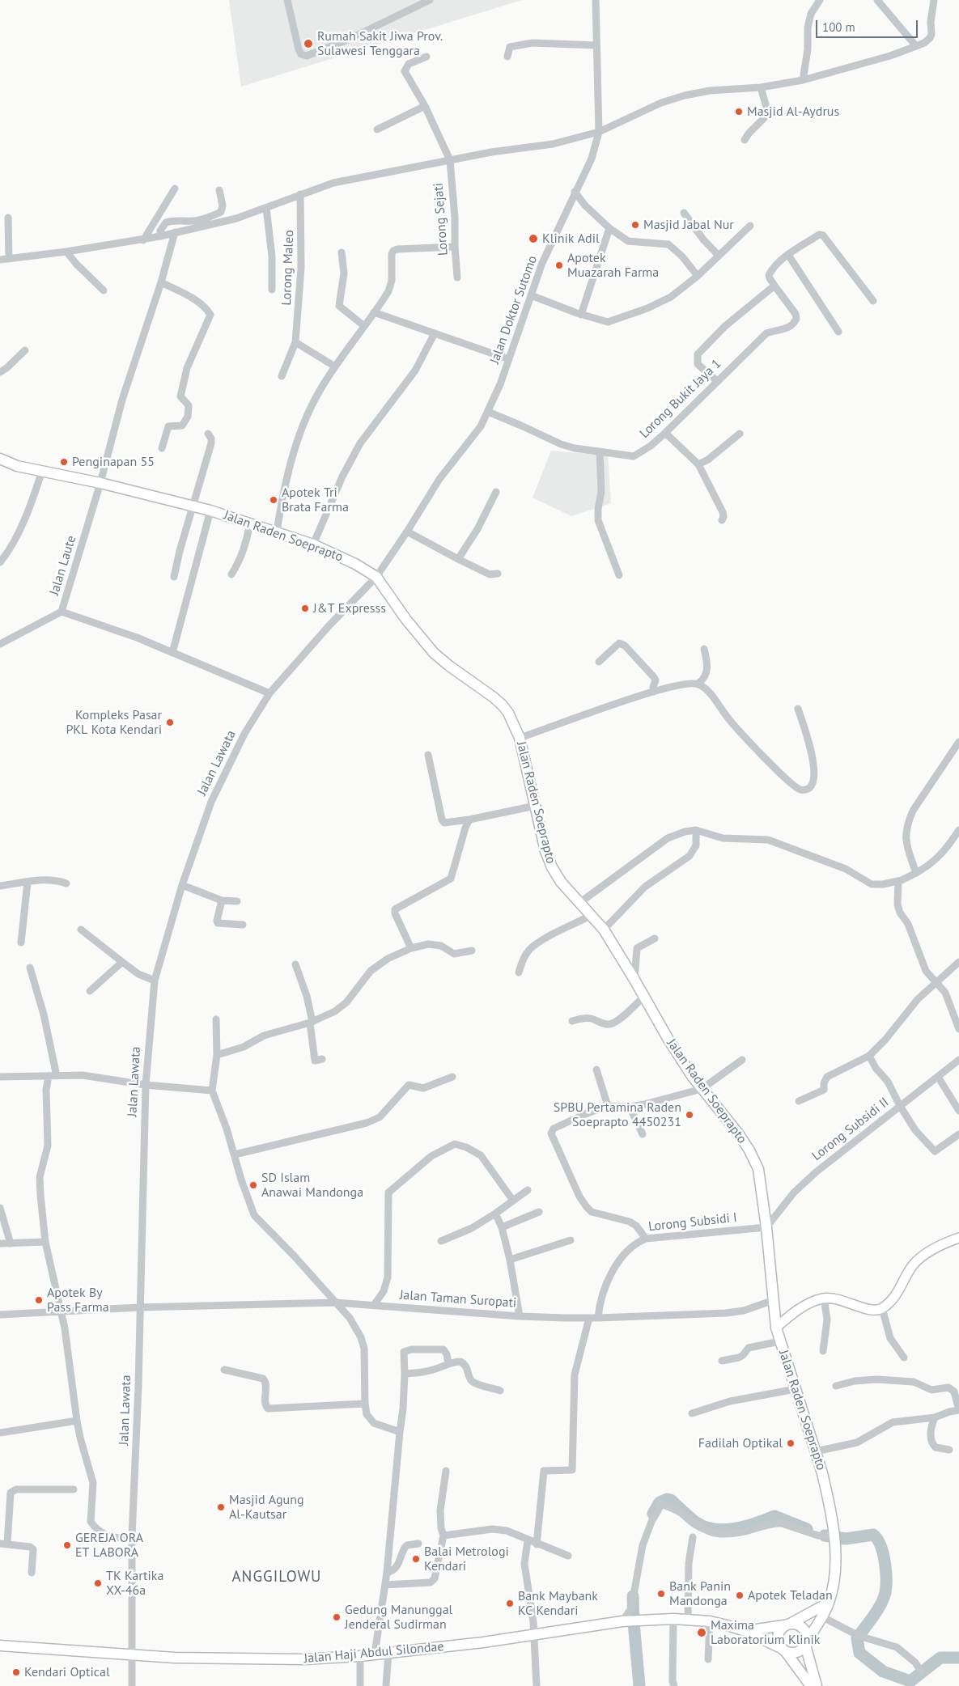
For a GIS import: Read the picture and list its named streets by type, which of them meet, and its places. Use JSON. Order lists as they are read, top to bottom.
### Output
{
  "streets": {
    "highway": ["Jalan Raden Soeprapto", "Jalan Haji Abdul Silondae"],
    "street": [
      "Lorong Sejati",
      "Lorong Maleo",
      "Jalan Doktor Sutomo",
      "Lorong Bukit Jaya 1",
      "Jalan Laute",
      "Jalan Lawata",
      "Lorong Subsidi II",
      "Lorong Subsidi I",
      "Jalan Taman Suropati"
    ]
  },
  "crossings": [
    ["Jalan Doktor Sutomo", "Lorong Bukit Jaya 1"],
    ["Jalan Doktor Sutomo", "Jalan Raden Soeprapto"],
    ["Jalan Doktor Sutomo", "Jalan Lawata"],
    ["Jalan Raden Soeprapto", "Jalan Laute"],
    ["Jalan Raden Soeprapto", "Jalan Lawata"],
    ["Jalan Raden Soeprapto", "Lorong Subsidi II"],
    ["Jalan Raden Soeprapto", "Lorong Subsidi I"],
    ["Jalan Raden Soeprapto", "Jalan Taman Suropati"],
    ["Jalan Raden Soeprapto", "Jalan Haji Abdul Silondae"],
    ["Jalan Lawata", "Jalan Taman Suropati"],
    ["Jalan Lawata", "Jalan Haji Abdul Silondae"],
    ["Lorong Subsidi II", "Lorong Subsidi I"],
    ["Lorong Subsidi I", "Jalan Taman Suropati"]
  ],
  "districts": ["ANGGILOWU"],
  "places": [
    "Rumah Sakit Jiwa Prov. Sulawesi Tenggara",
    "Masjid Al-Aydrus",
    "Masjid Jabal Nur",
    "Klinik Adil",
    "Apotek Muazarah Farma",
    "Penginapan 55",
    "Apotek Tri Brata Farma",
    "J&T Expresss",
    "Kompleks Pasar PKL Kota Kendari",
    "SPBU Pertamina Raden Soeprapto 4450231",
    "SD Islam Anawai Mandonga",
    "Apotek By Pass Farma",
    "Fadilah Optikal",
    "Masjid Agung Al-Kautsar",
    "GEREJA ORA ET LABORA",
    "Balai Metrologi Kendari",
    "TK Kartika XX-46a",
    "Bank Panin Mandonga",
    "Apotek Teladan",
    "Bank Maybank KC Kendari",
    "Gedung Manunggal Jenderal Sudirman",
    "Maxima Laboratorium Klinik",
    "Kendari Optical"
  ],
  "scale_bar": "100 m"
}
